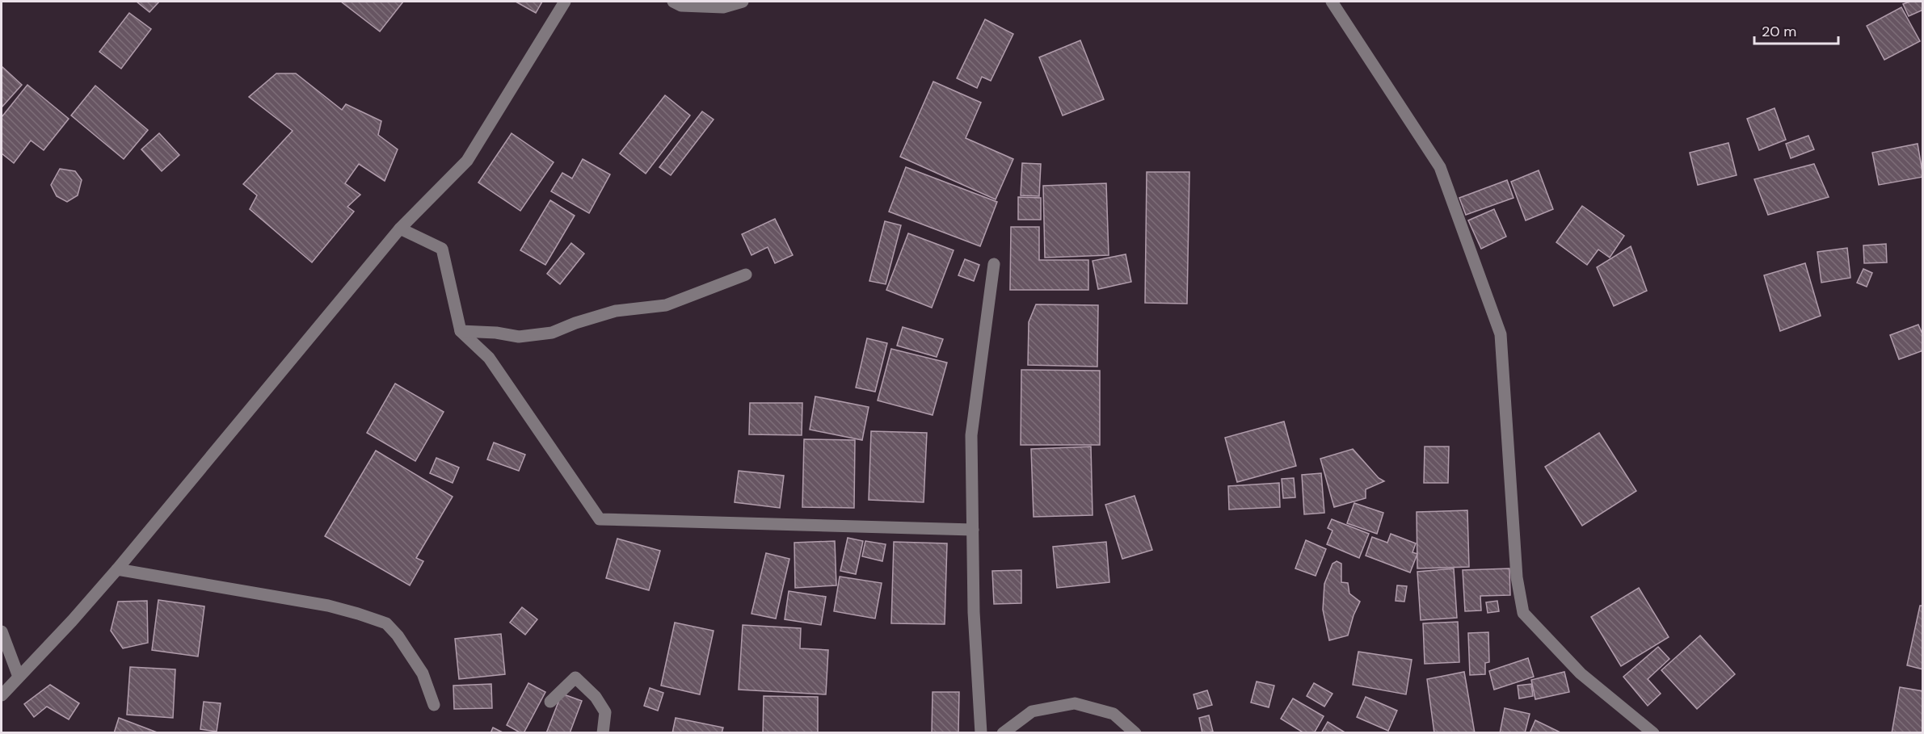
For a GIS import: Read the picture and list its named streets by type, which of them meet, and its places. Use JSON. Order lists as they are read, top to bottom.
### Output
{
  "scale_bar": "20 m"
}
